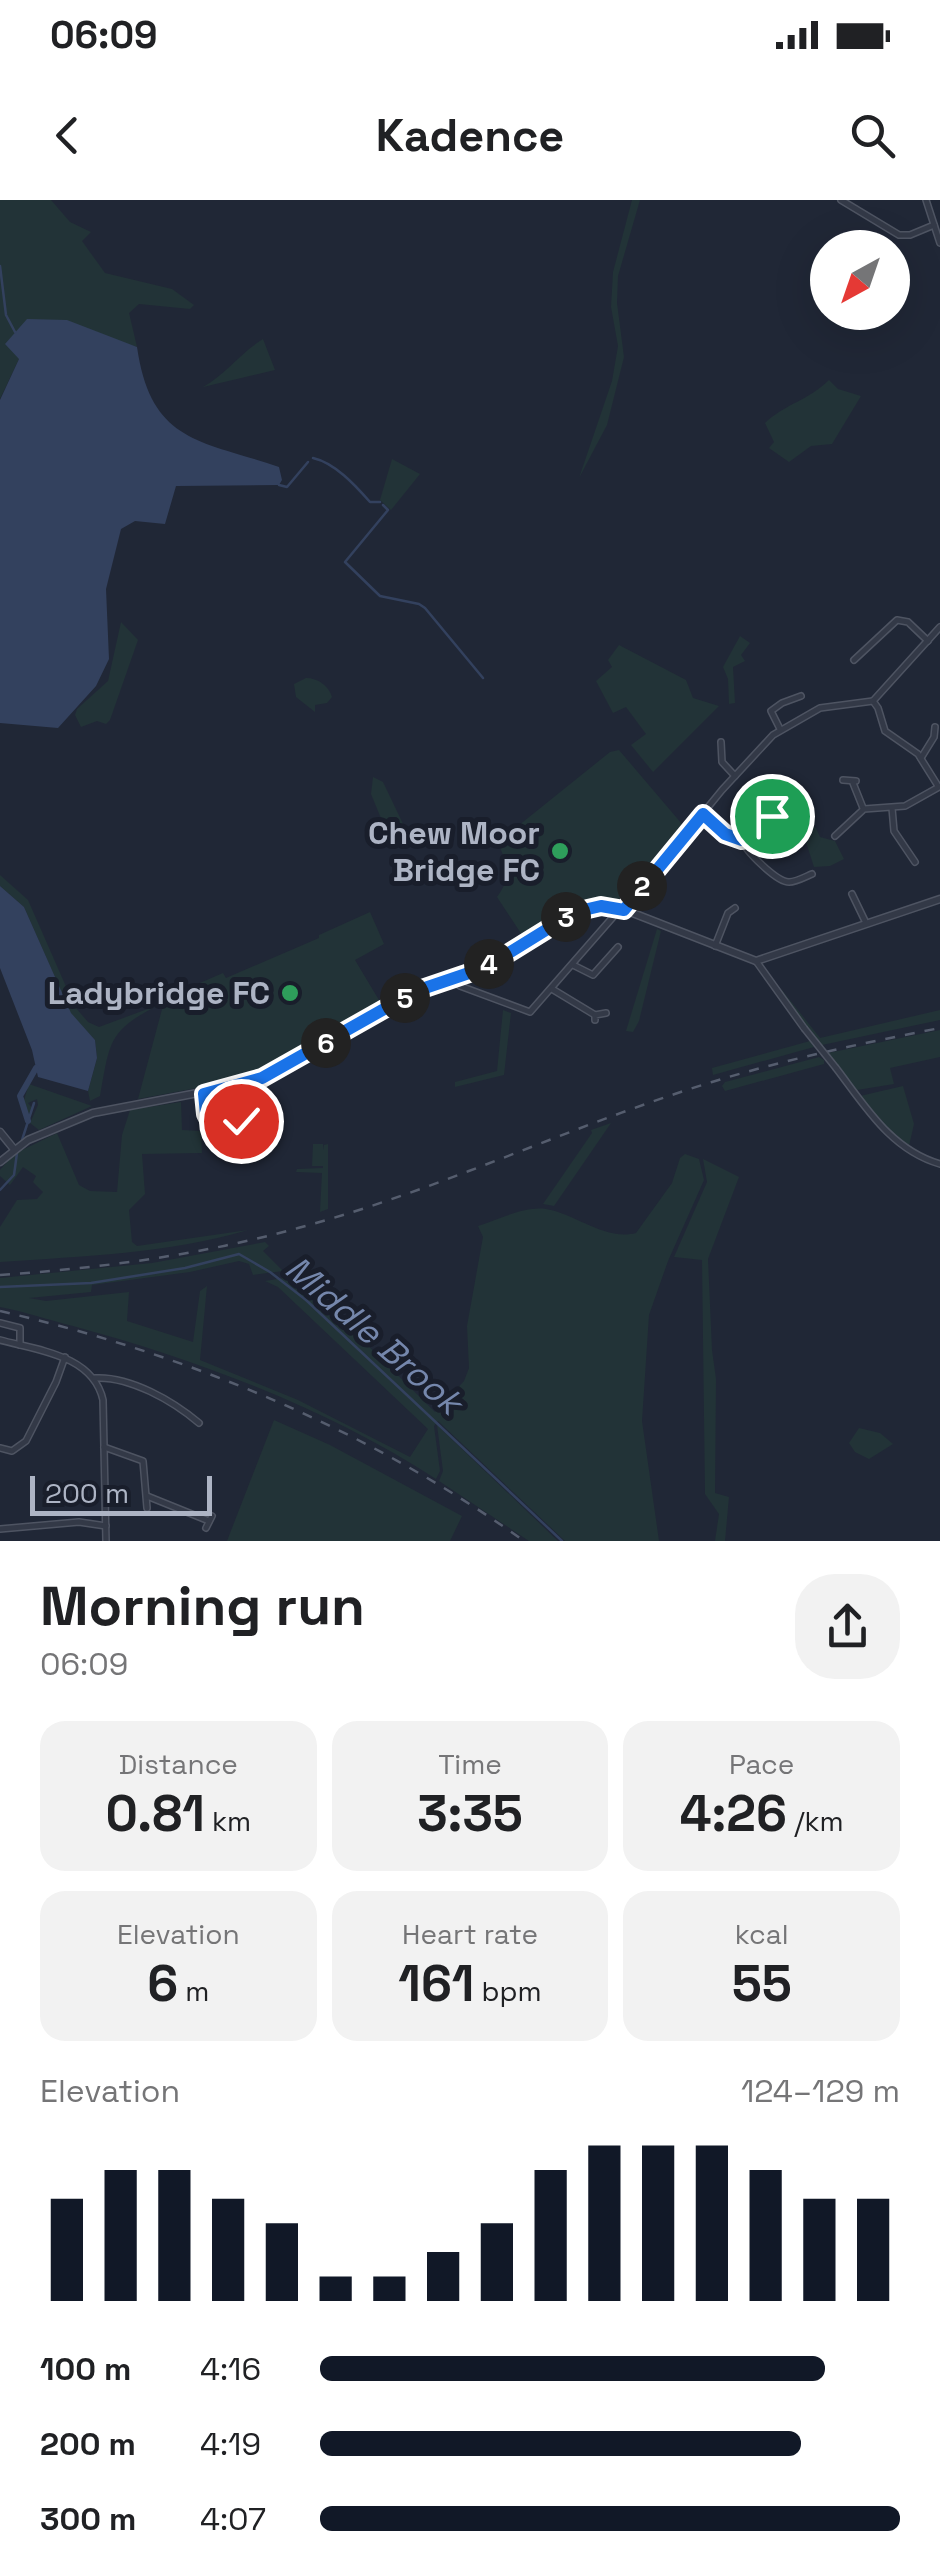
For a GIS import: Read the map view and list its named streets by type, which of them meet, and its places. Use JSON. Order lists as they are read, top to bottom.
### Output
{
  "water": ["Middle Brook"],
  "places": ["Chew Moor Bridge FC", "Ladybridge FC"],
  "scale_bar": "200 m",
  "north": "bottom left",
  "page": {
    "status": "06:09",
    "header": "Kadence",
    "pins": [
      "2",
      "3",
      "4",
      "5",
      "6"
    ],
    "scale": "200 m",
    "heading": ["Morning run", "06:09"],
    "stats": [
      ["Distance", "0.81 km"],
      ["Time", "3:35"],
      ["Pace", "4:26 /km"],
      ["Elevation", "6 m"],
      ["Heart rate", "161 bpm"],
      ["kcal", "55"]
    ],
    "chart": ["Elevation", "124–129 m"],
    "list": [
      {
        "name": "100 m",
        "note": "4:16"
      },
      {
        "name": "200 m",
        "note": "4:19"
      },
      {
        "name": "300 m",
        "note": "4:07"
      }
    ]
  }
}
